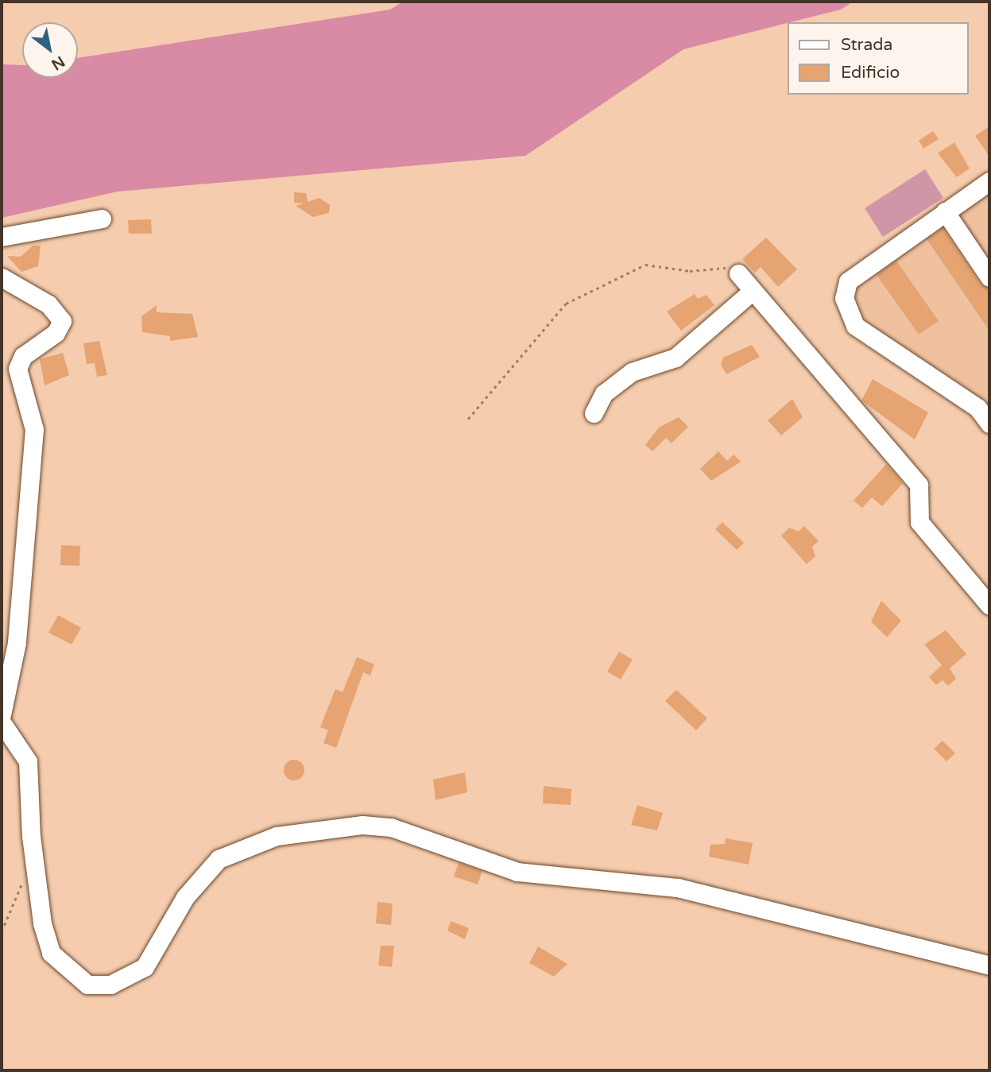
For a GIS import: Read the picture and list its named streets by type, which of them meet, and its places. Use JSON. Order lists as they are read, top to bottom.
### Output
{
  "legend": ["Strada", "Edificio"],
  "north": "bottom right"
}
